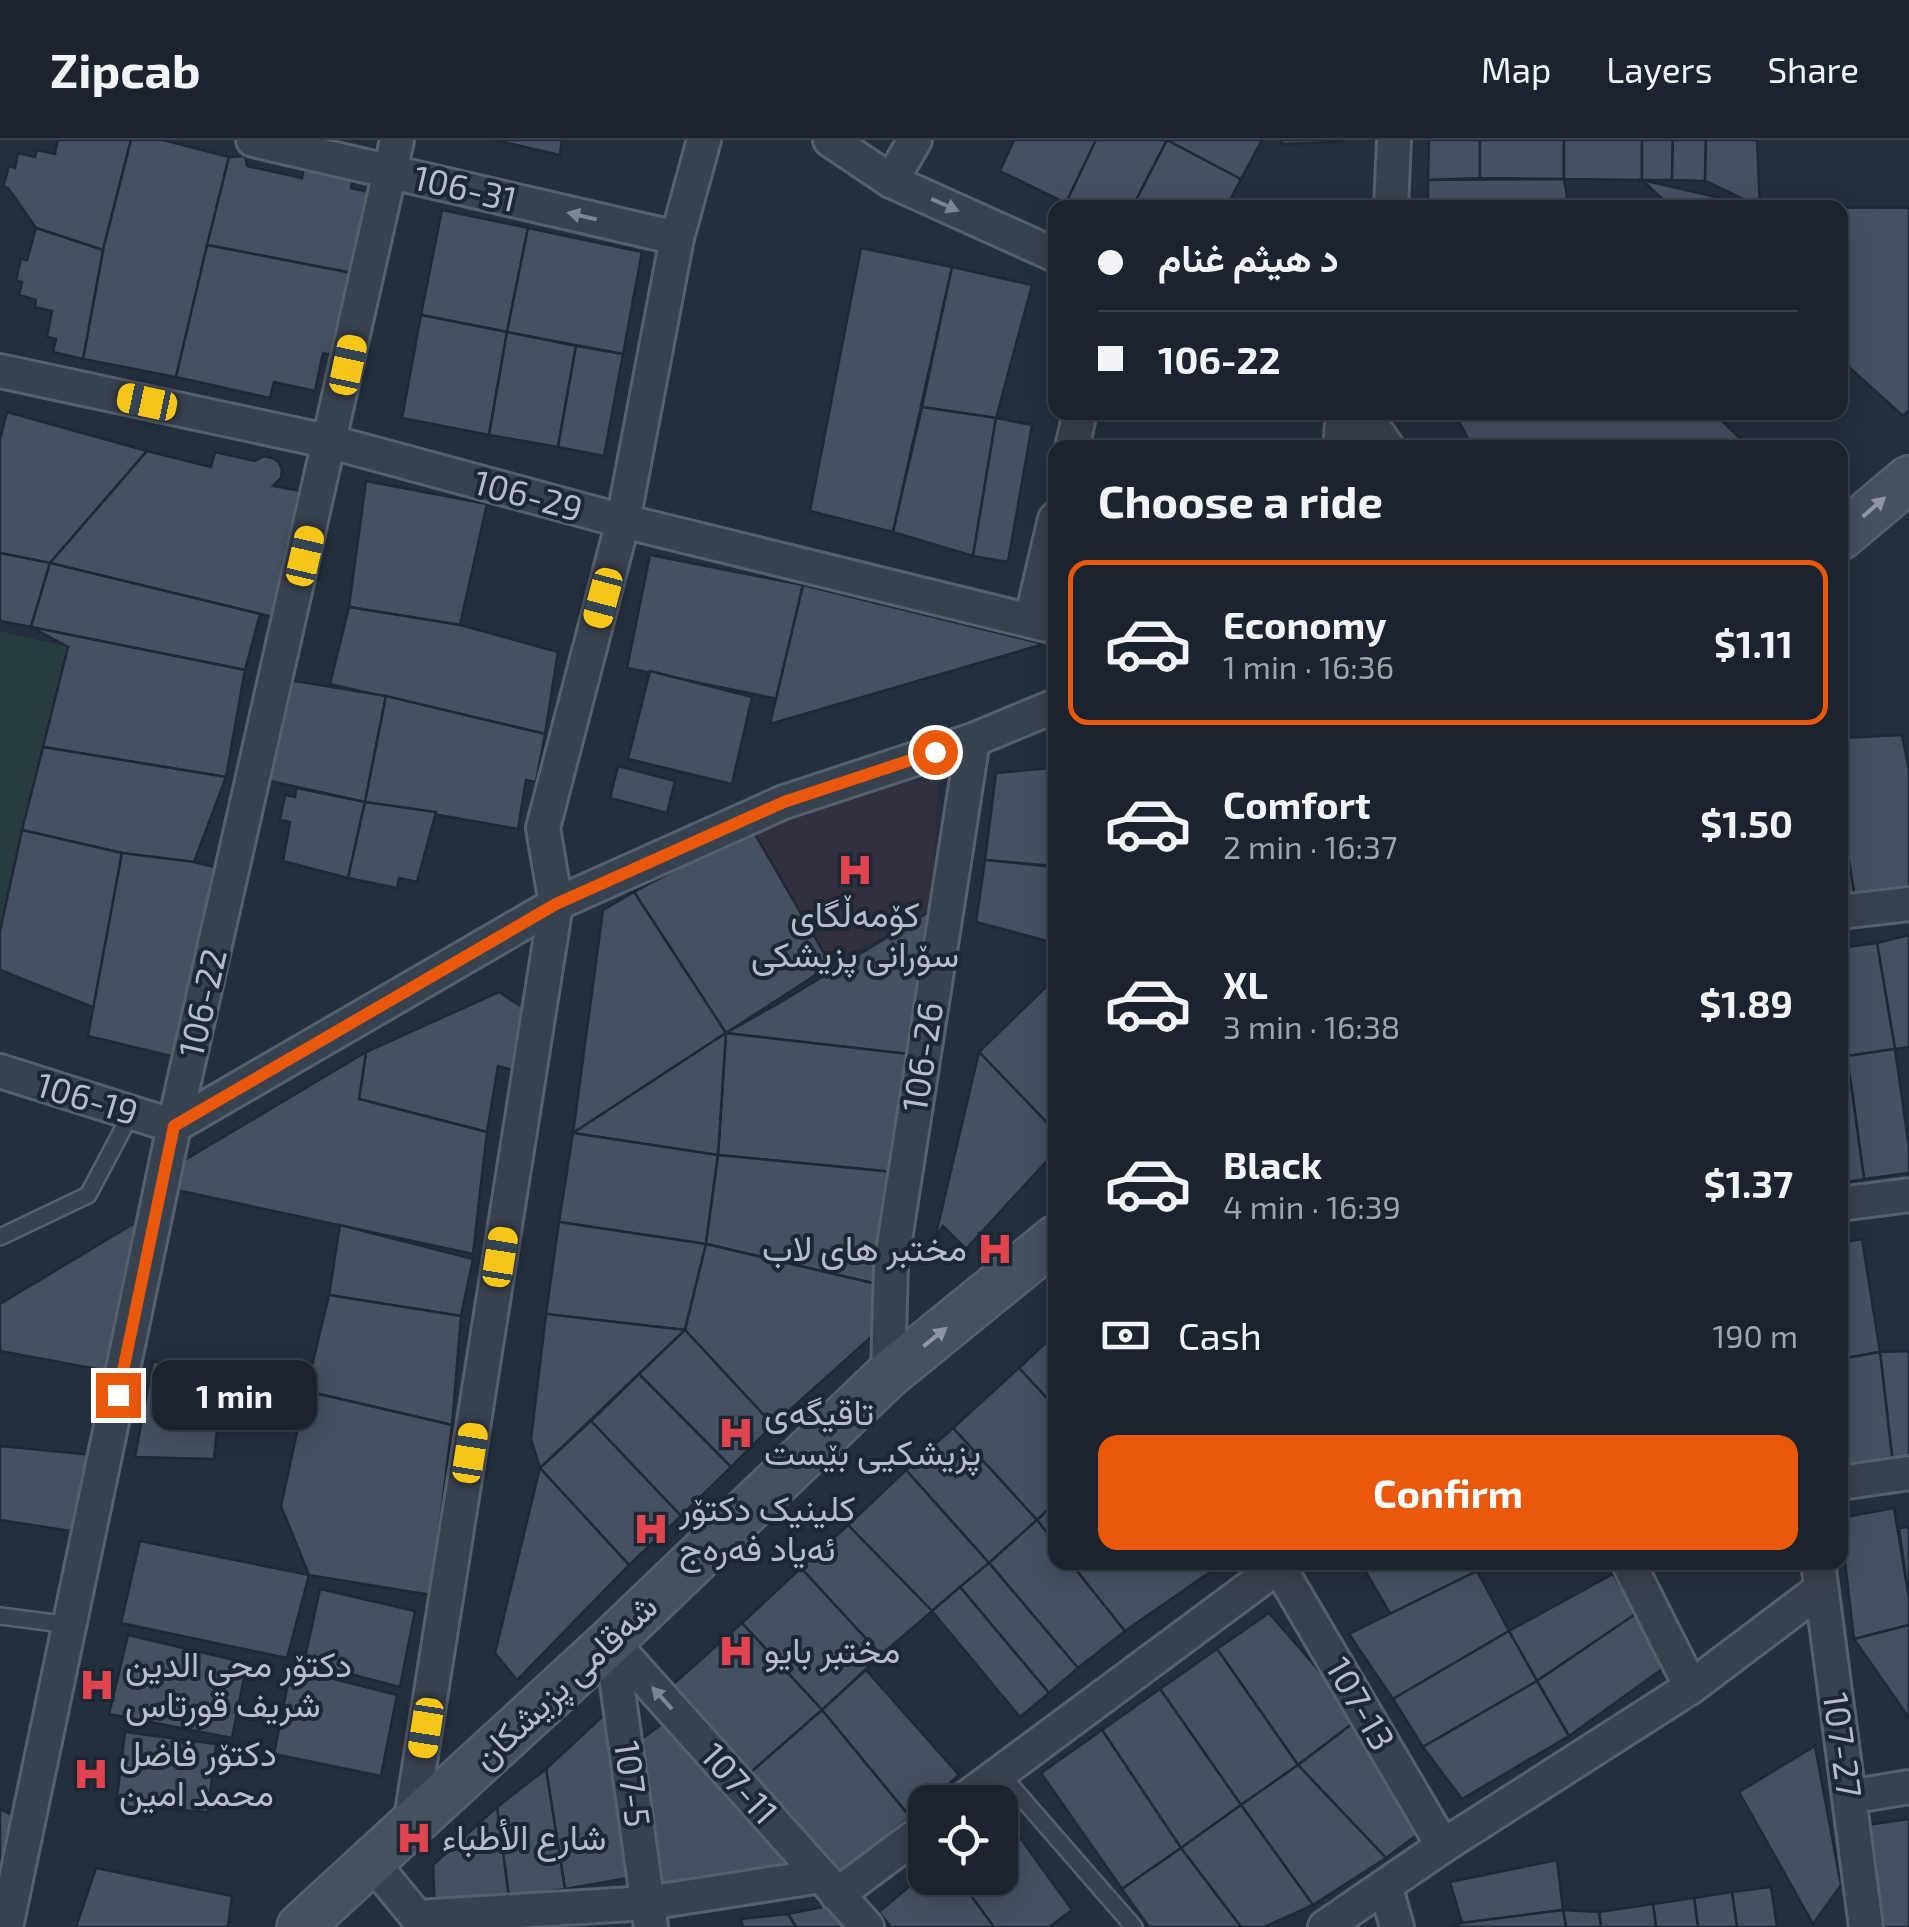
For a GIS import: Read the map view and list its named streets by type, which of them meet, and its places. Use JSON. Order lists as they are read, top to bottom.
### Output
{
  "streets": {
    "main road": ["شەقامی پزیشکان"],
    "street": [
      "106-31",
      "106-29",
      "106-22",
      "106-26",
      "106-19",
      "107-13",
      "107-27",
      "107-5",
      "107-11"
    ]
  },
  "crossings": [
    ["106-31", "106-22"],
    ["106-29", "106-22"],
    ["106-22", "106-19"],
    ["106-26", "شەقامی پزیشکان"],
    ["شەقامی پزیشکان", "107-5"],
    ["شەقامی پزیشکان", "107-11"],
    ["107-5", "107-11"]
  ],
  "one_way": ["106-31", "107-11"],
  "places": {
    "hospital": [
      "کۆمەڵگای سۆرانی پزیشکی",
      "مختبر هاى لاب",
      "تاقیگەی پزیشکیی بێست",
      "کلینیک دکتۆر ئەیاد فەرەج",
      "مختبر بايو",
      "دکتۆر محی الدین شریف قورتاس",
      "دکتۆر فاضل محمد امین",
      "شارع الأطباء"
    ]
  },
  "page": {
    "header": "Zipcab",
    "nav": ["Map", "Layers", "Share"],
    "banner": ["د هيثم غنام", "106-22"],
    "heading": "Choose a ride",
    "list": [
      {
        "name": "Economy",
        "note": "1 min · 16:36",
        "value": "$1.11"
      },
      {
        "name": "Comfort",
        "note": "2 min · 16:37",
        "value": "$1.50"
      },
      {
        "name": "XL",
        "note": "3 min · 16:38",
        "value": "$1.89"
      },
      {
        "name": "Black",
        "note": "4 min · 16:39",
        "value": "$1.37"
      }
    ],
    "pay": ["Cash", "190 m"],
    "bubble": "1 min",
    "buttons": "Confirm"
  }
}
